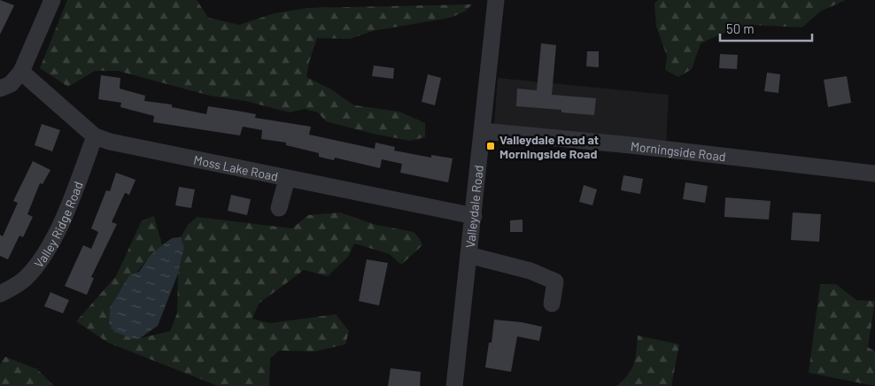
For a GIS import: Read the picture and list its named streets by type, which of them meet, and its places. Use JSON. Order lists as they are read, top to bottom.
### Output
{
  "streets": {
    "street": [
      "Morningside Road",
      "Moss Lake Road",
      "Valleydale Road",
      "Valley Ridge Road"
    ]
  },
  "crossings": [
    ["Morningside Road", "Valleydale Road"],
    ["Moss Lake Road", "Valleydale Road"],
    ["Moss Lake Road", "Valley Ridge Road"]
  ],
  "places": {
    "transit": ["Valleydale Road at Morningside Road"]
  },
  "scale_bar": "50 m"
}
